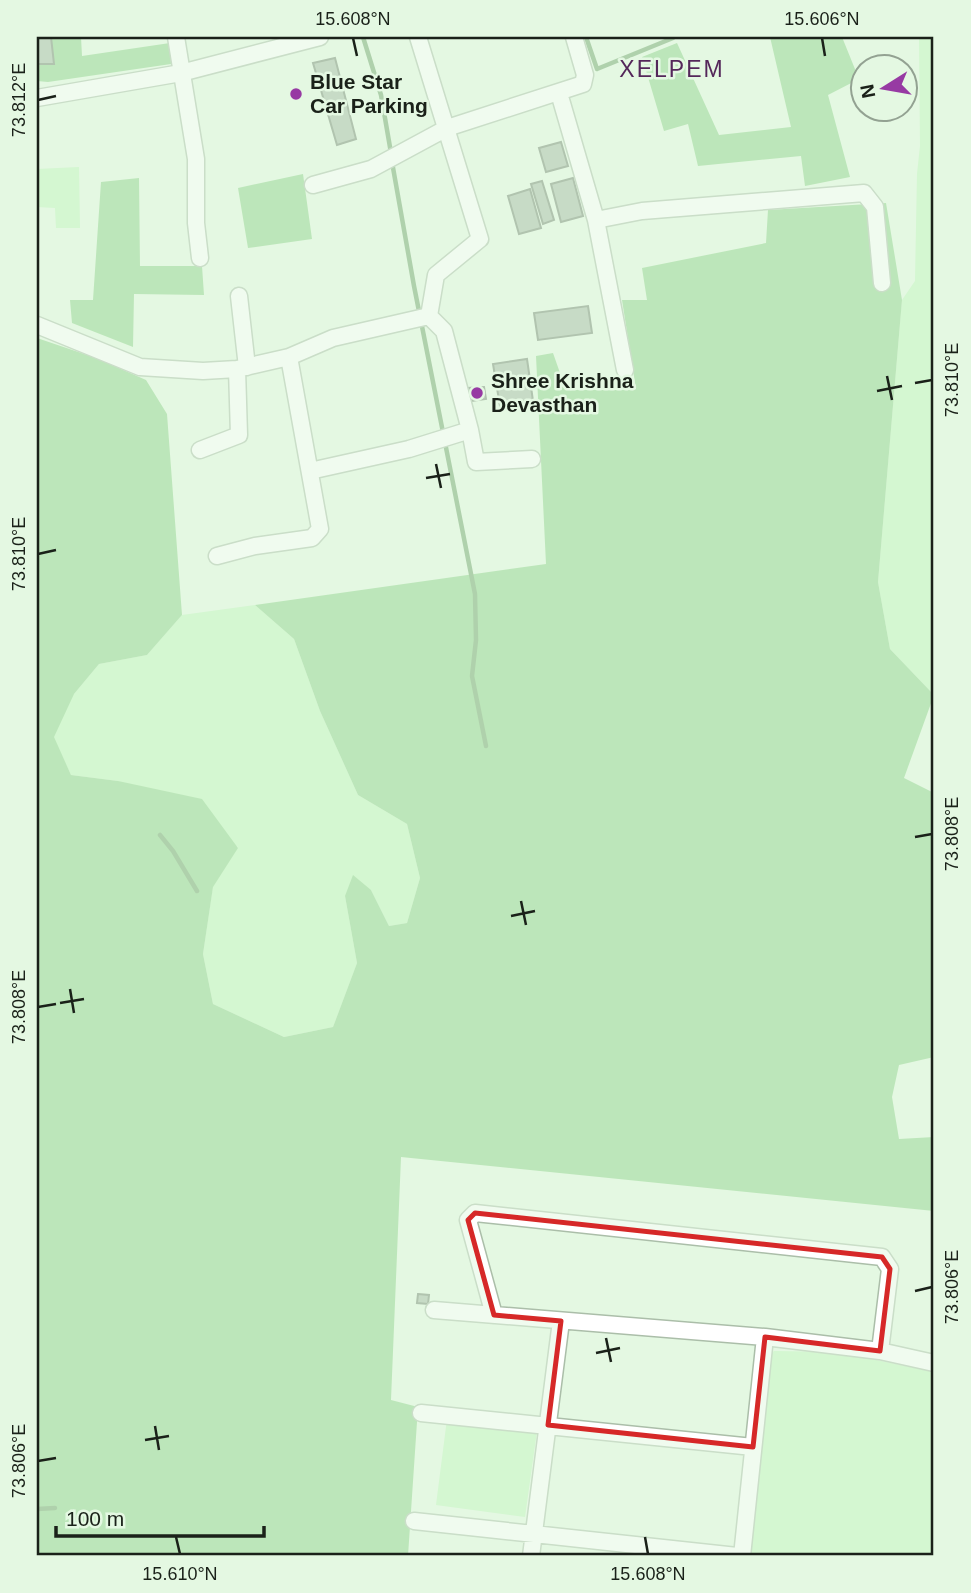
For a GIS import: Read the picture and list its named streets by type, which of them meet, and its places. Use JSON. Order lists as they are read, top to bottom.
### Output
{
  "districts": ["XELPEM"],
  "places": ["Blue Star Car Parking", "Shree Krishna Devasthan"],
  "scale_bar": "100 m",
  "north": "left",
  "coordinates": [
    "15.608°N",
    "15.606°N",
    "73.812°E",
    "73.810°E",
    "73.808°E",
    "73.806°E",
    "15.610°N"
  ]
}
